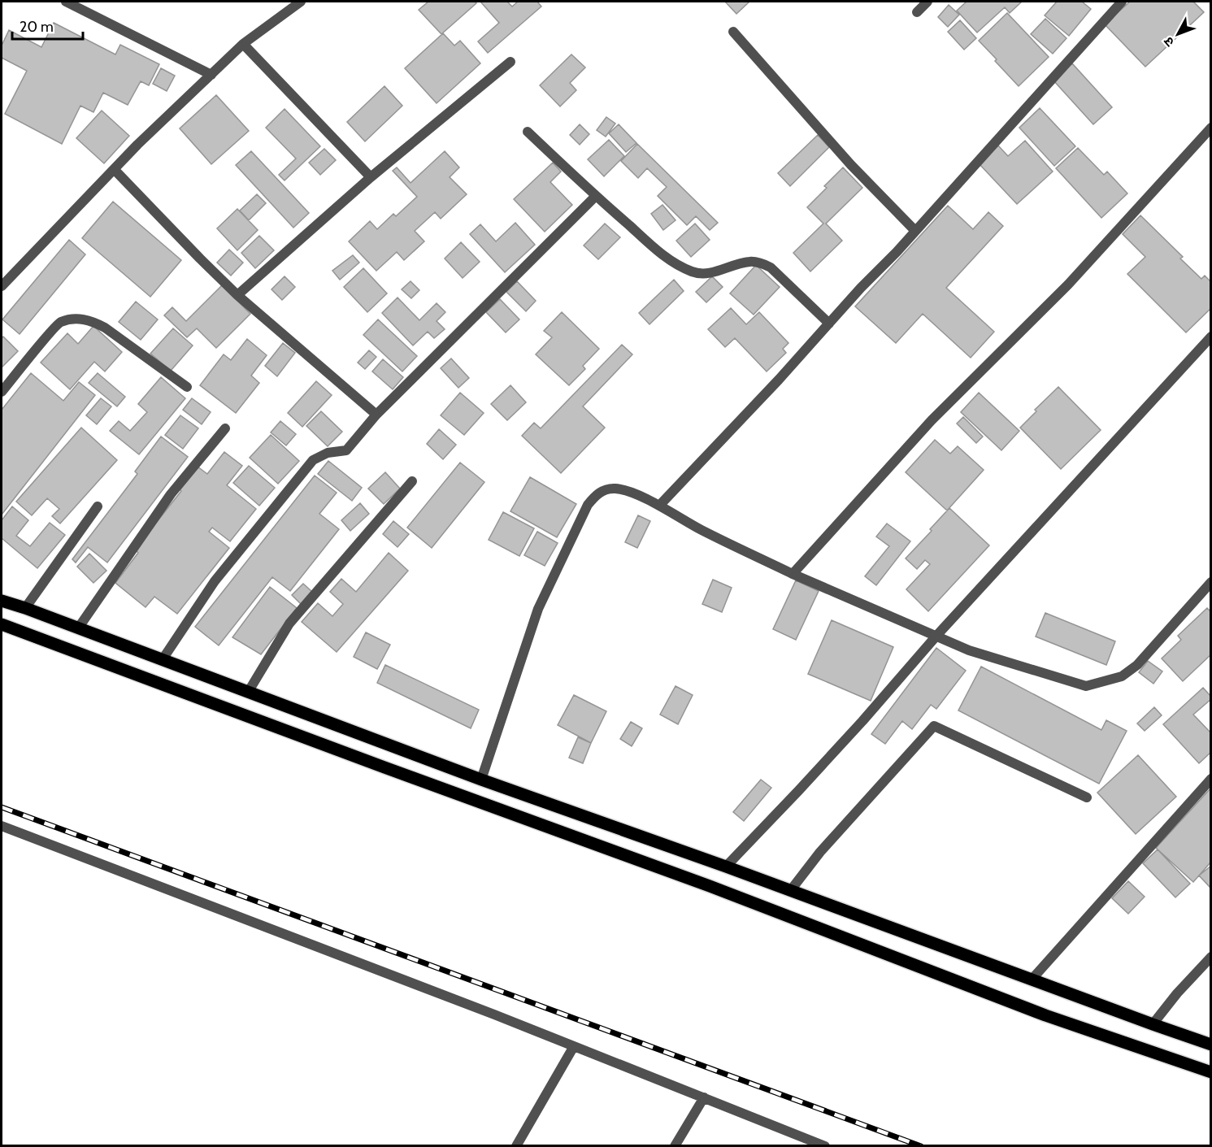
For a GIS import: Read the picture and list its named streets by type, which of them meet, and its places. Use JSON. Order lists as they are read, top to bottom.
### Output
{
  "scale_bar": "20 m",
  "north": "bottom left"
}
